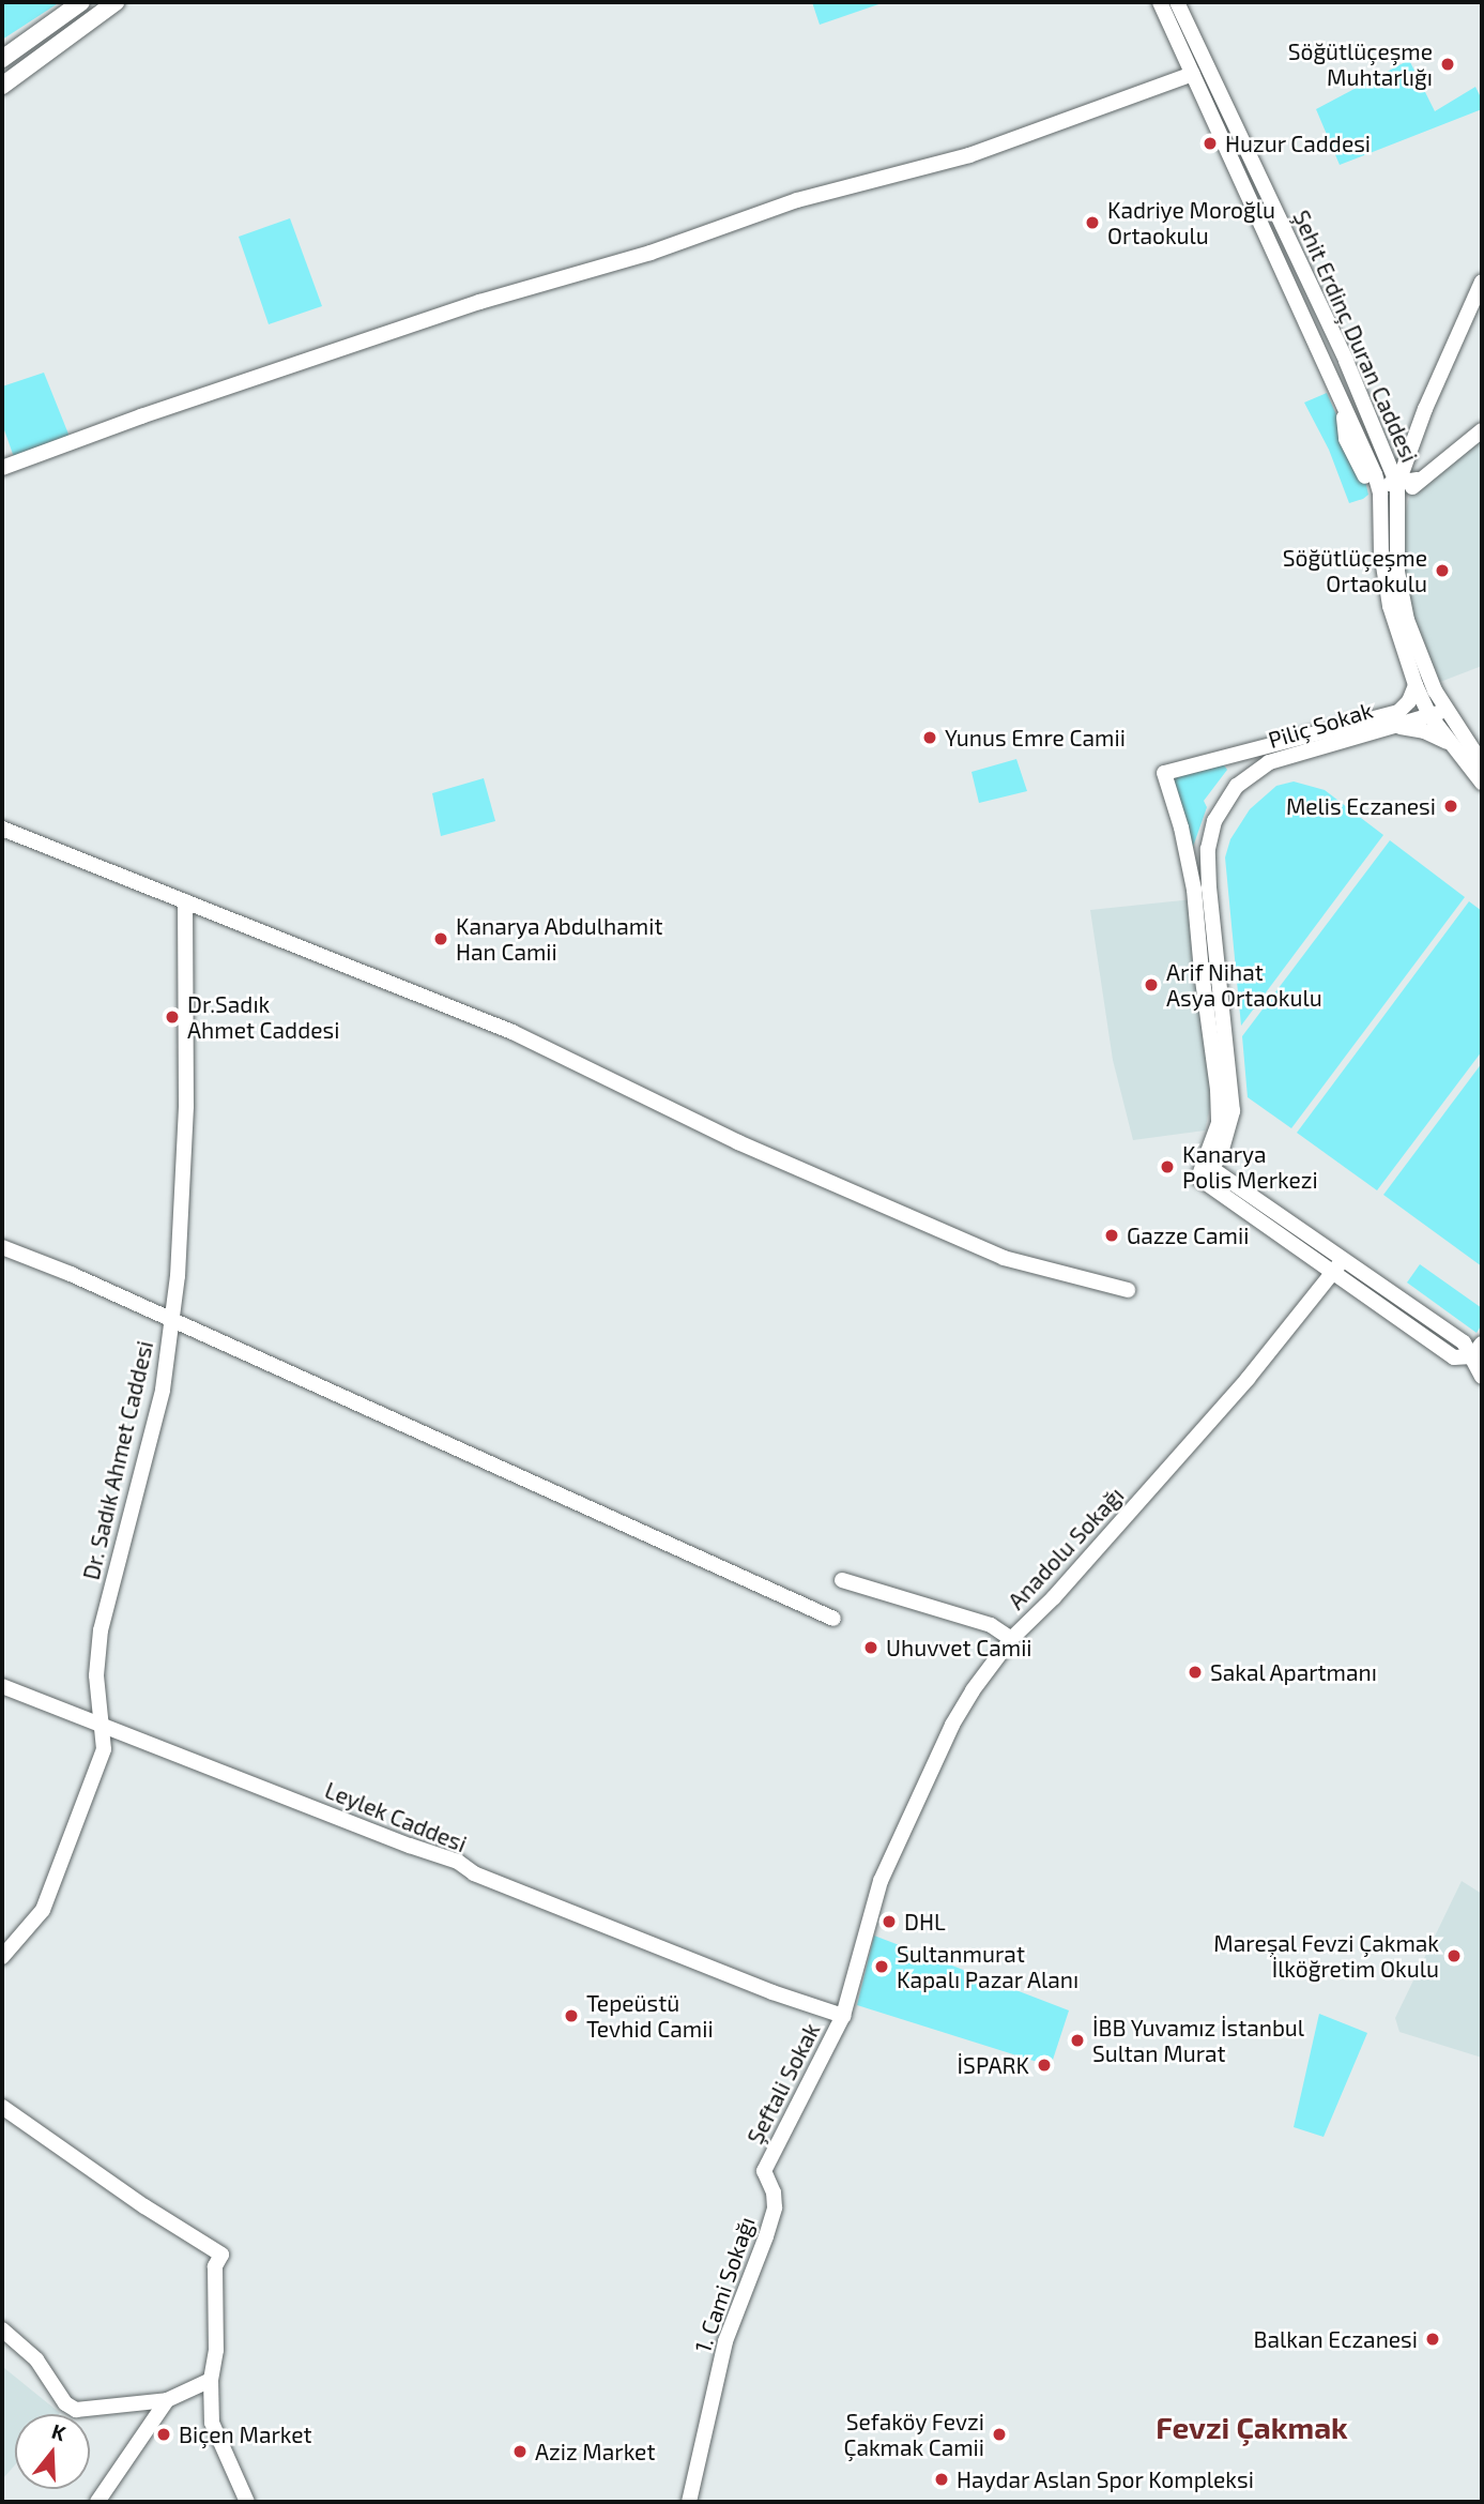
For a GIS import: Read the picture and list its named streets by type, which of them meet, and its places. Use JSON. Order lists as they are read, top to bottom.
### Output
{
  "streets": {
    "street": [
      "Şehit Erdinç Duran Caddesi",
      "Piliç Sokak",
      "Dr. Sadık Ahmet Caddesi",
      "Anadolu Sokağı",
      "Leylek Caddesi",
      "Şeftali Sokak",
      "1. Cami Sokağı"
    ]
  },
  "crossings": [
    ["Şehit Erdinç Duran Caddesi", "Piliç Sokak"],
    ["Dr. Sadık Ahmet Caddesi", "Leylek Caddesi"],
    ["Anadolu Sokağı", "Leylek Caddesi"],
    ["Anadolu Sokağı", "Şeftali Sokak"],
    ["Leylek Caddesi", "Şeftali Sokak"],
    ["Şeftali Sokak", "1. Cami Sokağı"]
  ],
  "districts": ["Fevzi Çakmak"],
  "places": [
    "Söğütlüçeşme Muhtarlığı",
    "Huzur Caddesi",
    "Kadriye Moroğlu Ortaokulu",
    "Söğütlüçeşme Ortaokulu",
    "Yunus Emre Camii",
    "Melis Eczanesi",
    "Kanarya Abdulhamit Han Camii",
    "Arif Nihat Asya Ortaokulu",
    "Dr.Sadık Ahmet Caddesi",
    "Kanarya Polis Merkezi",
    "Gazze Camii",
    "Uhuvvet Camii",
    "Sakal Apartmanı",
    "DHL",
    "Mareşal Fevzi Çakmak İlköğretim Okulu",
    "Sultanmurat Kapalı Pazar Alanı",
    "Tepeüstü Tevhid Camii",
    "İBB Yuvamız İstanbul Sultan Murat",
    "İSPARK",
    "Balkan Eczanesi",
    "Biçen Market",
    "Sefaköy Fevzi Çakmak Camii",
    "Aziz Market",
    "Haydar Aslan Spor Kompleksi"
  ],
  "north": "top"
}
